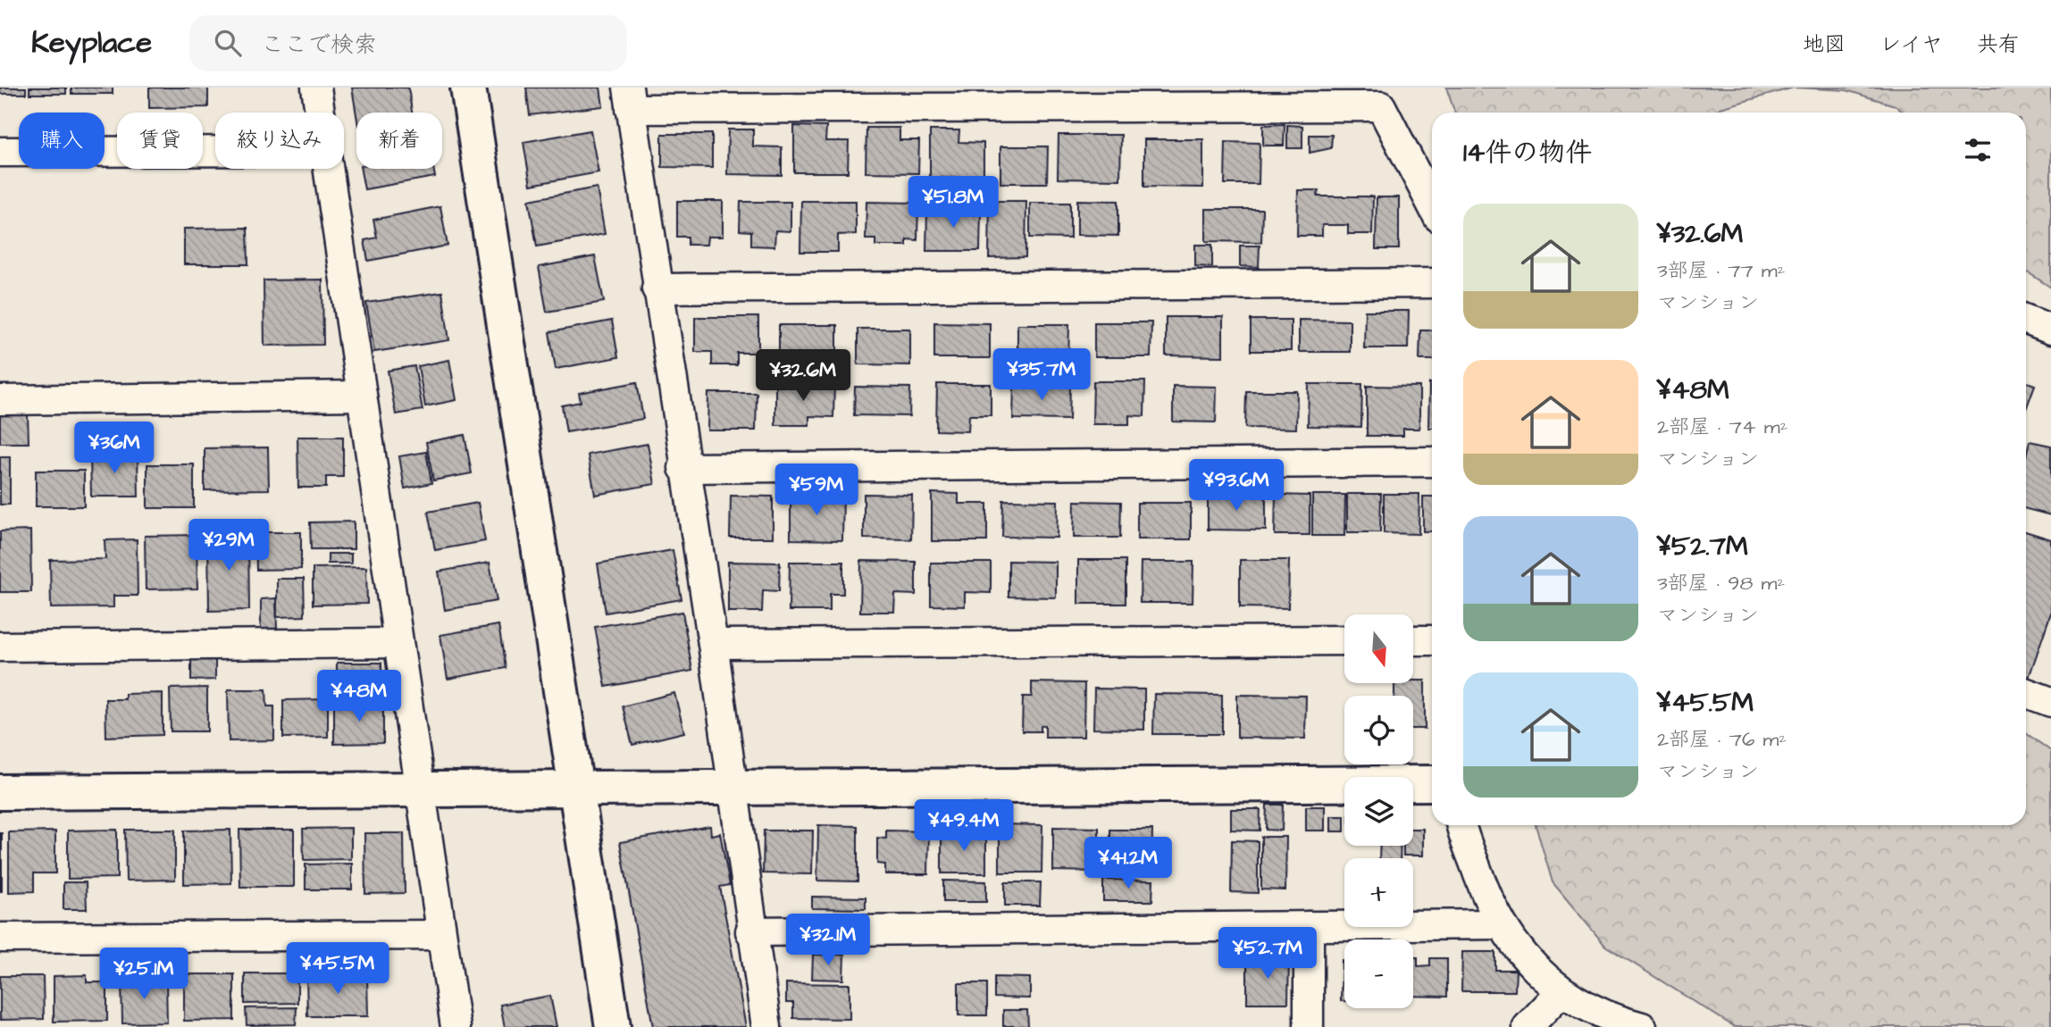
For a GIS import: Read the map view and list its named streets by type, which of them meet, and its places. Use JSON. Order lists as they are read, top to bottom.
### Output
{
  "north": "bottom",
  "page": {
    "header": "Keyplace",
    "search": "ここで検索",
    "nav": ["地図", "レイヤ", "共有"],
    "chip": [
      "購入",
      "賃貸",
      "絞り込み",
      "新着"
    ],
    "heading": "14件の物件",
    "price": [
      "¥51.8M",
      "¥35.7M",
      "¥32.6M",
      "¥36M",
      "¥93.6M",
      "¥59M",
      "¥29M",
      "¥48M",
      "¥49.4M",
      "¥41.2M",
      "¥32.1M",
      "¥52.7M",
      "¥45.5M",
      "¥25.1M"
    ],
    "list": [
      {
        "name": "¥32.6M",
        "note": "3部屋 · 77 m² · マンション"
      },
      {
        "name": "¥48M",
        "note": "2部屋 · 74 m² · マンション"
      },
      {
        "name": "¥52.7M",
        "note": "3部屋 · 98 m² · マンション"
      },
      {
        "name": "¥45.5M",
        "note": "2部屋 · 76 m² · マンション"
      }
    ],
    "map_buttons": ["+", "−"]
  }
}
